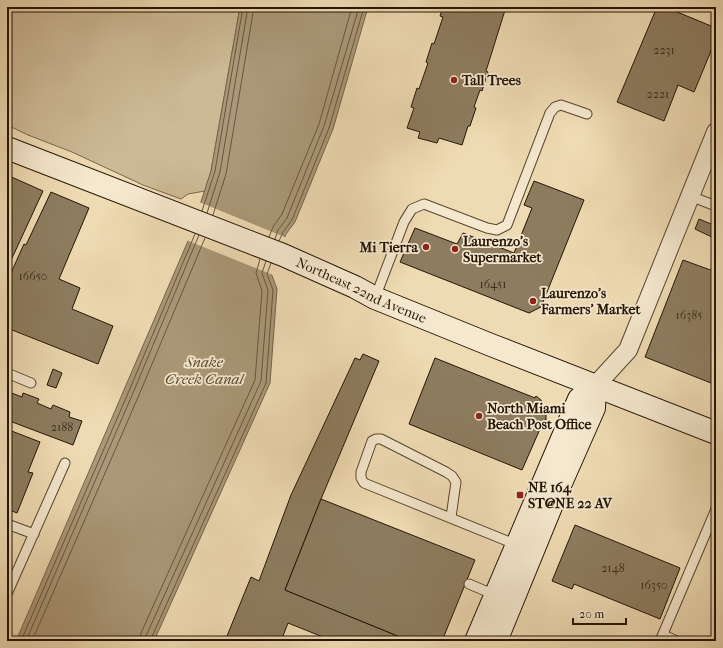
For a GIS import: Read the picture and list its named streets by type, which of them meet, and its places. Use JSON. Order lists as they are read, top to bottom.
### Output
{
  "streets": {
    "street": ["Northeast 22nd Avenue"]
  },
  "water": ["Snake Creek Canal"],
  "places": {
    "other": [
      "Tall Trees",
      "Mi Tierra",
      "Laurenzo's Supermarket",
      "Laurenzo's Farmers' Market",
      "North Miami Beach Post Office"
    ],
    "transit": ["NE 164 ST@NE 22 AV"]
  },
  "house_numbers": [
    "2231",
    "2221",
    "16650",
    "16451",
    "16385",
    "2188",
    "2148",
    "16350"
  ],
  "scale_bar": "20 m"
}
